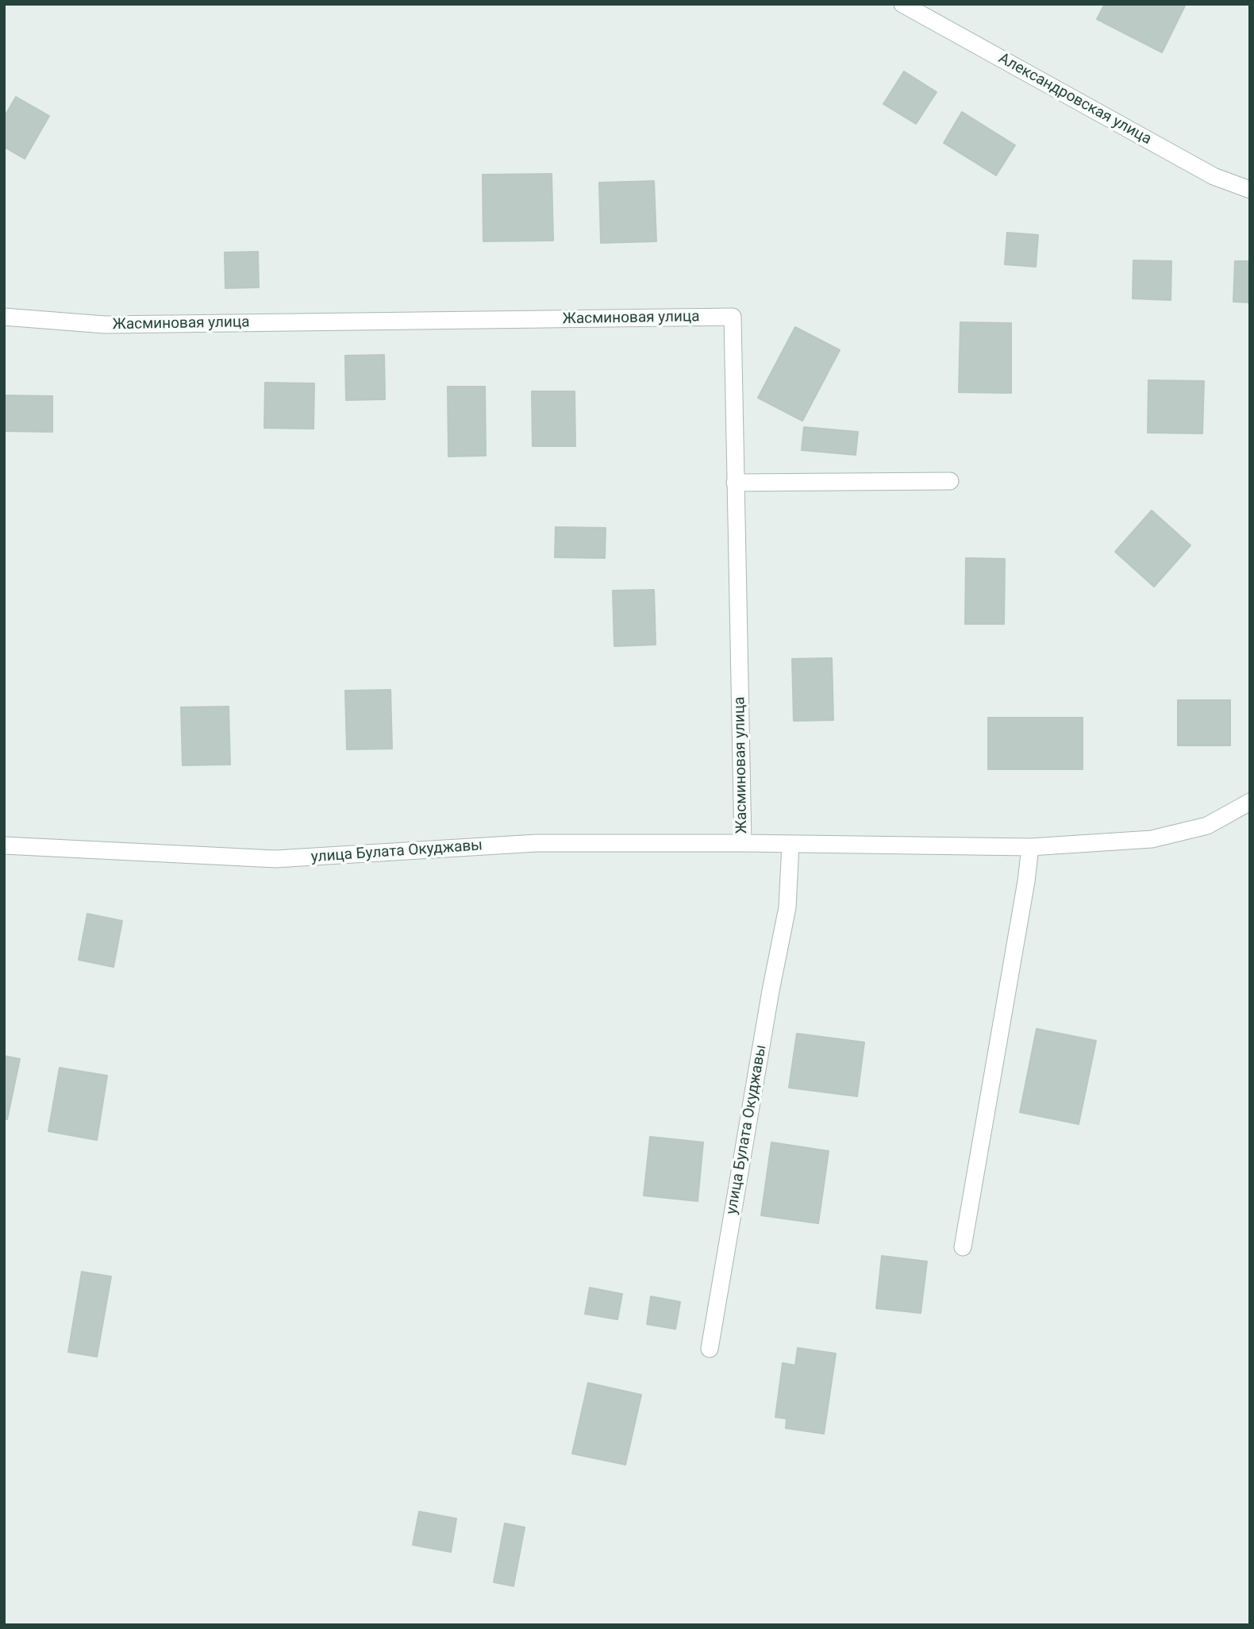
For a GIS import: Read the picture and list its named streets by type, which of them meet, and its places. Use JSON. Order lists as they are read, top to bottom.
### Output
{
  "streets": {
    "street": ["Александровская улица", "Жасминовая улица", "улица Булата Окуджавы"]
  },
  "crossings": [
    ["Жасминовая улица", "улица Булата Окуджавы"]
  ]
}
